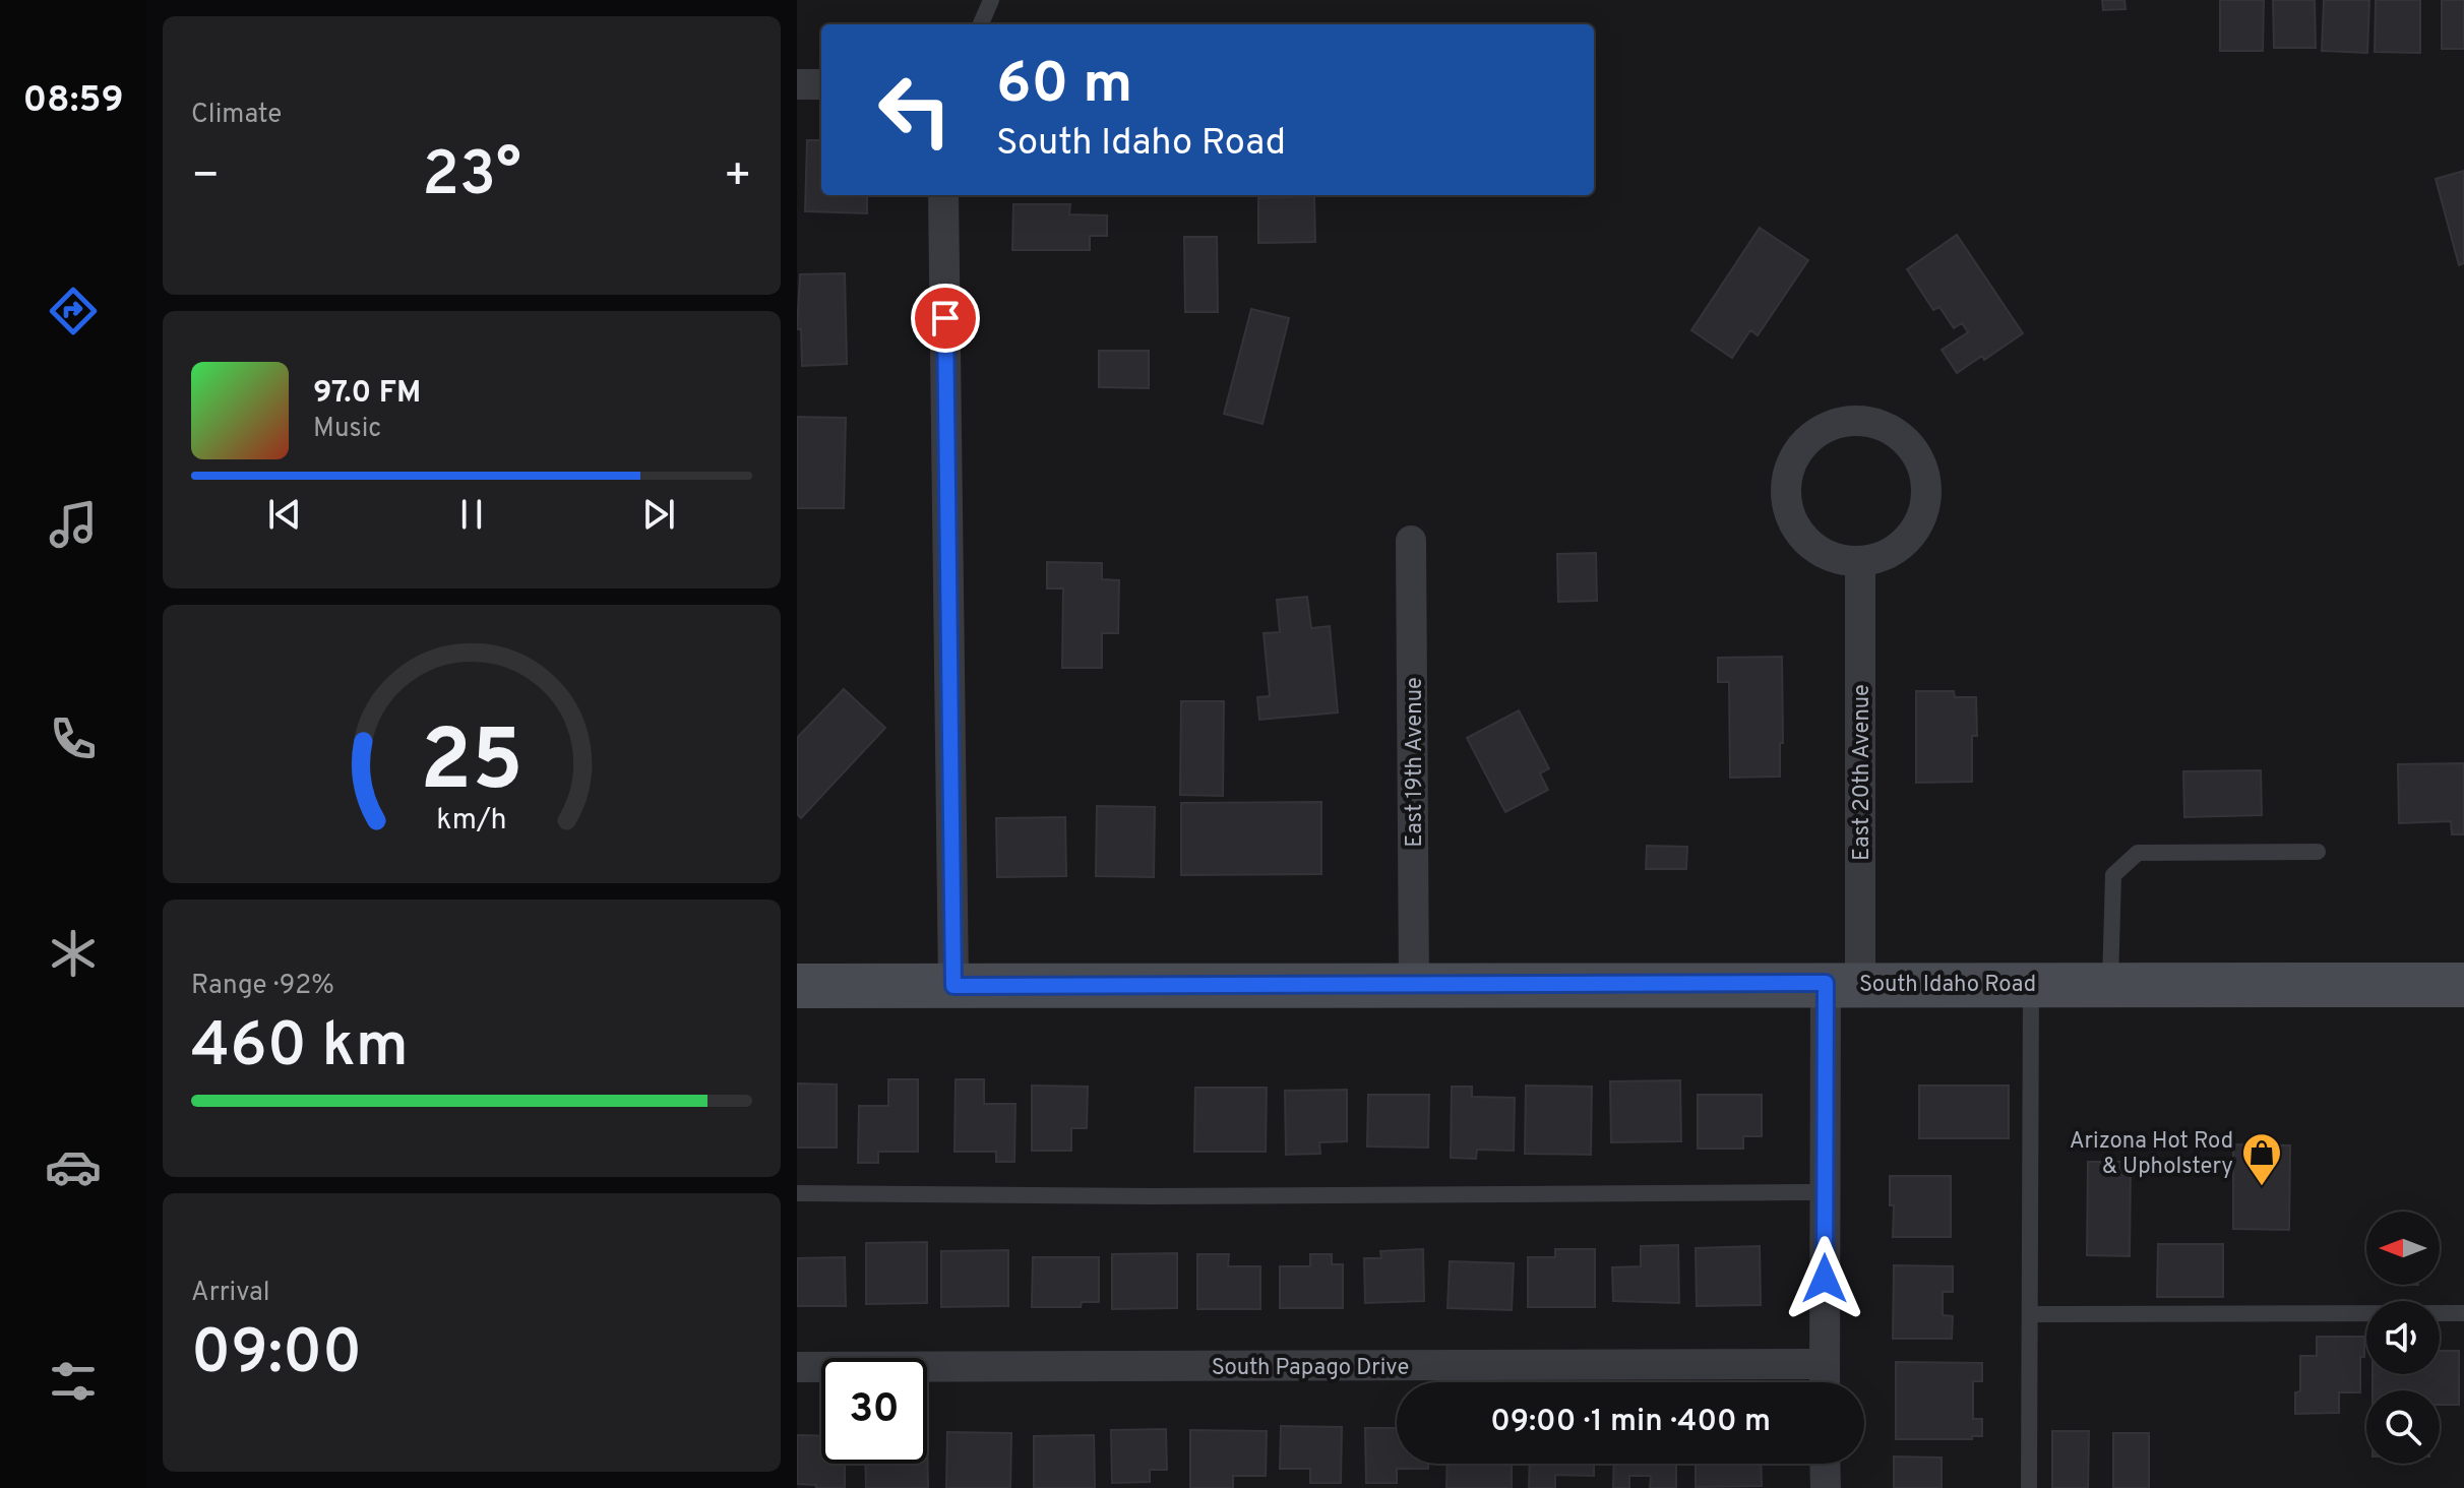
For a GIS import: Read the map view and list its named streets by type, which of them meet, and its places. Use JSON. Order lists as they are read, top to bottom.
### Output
{
  "streets": {
    "main road": ["South Idaho Road"],
    "street": ["East 19th Avenue", "East 20th Avenue", "South Papago Drive"]
  },
  "crossings": [
    ["East 19th Avenue", "South Idaho Road"],
    ["East 20th Avenue", "South Idaho Road"],
    ["East 20th Avenue", "South Papago Drive"]
  ],
  "places": {
    "shop": ["Arizona Hot Rod & Upholstery"]
  },
  "north": "left",
  "page": {
    "tabs": "08:59",
    "tile": [
      "Climate",
      ["Range · 92%", "460 km"],
      ["Arrival", "09:00"]
    ],
    "turn": ["60 m", "South Idaho Road"],
    "heat": ["−", "23°", "+"],
    "song": ["97.0 FM", "Music"],
    "limit": "30",
    "trip": "09:00 · 1 min · 400 m",
    "gauge": ["25", "km/h"]
  }
}
